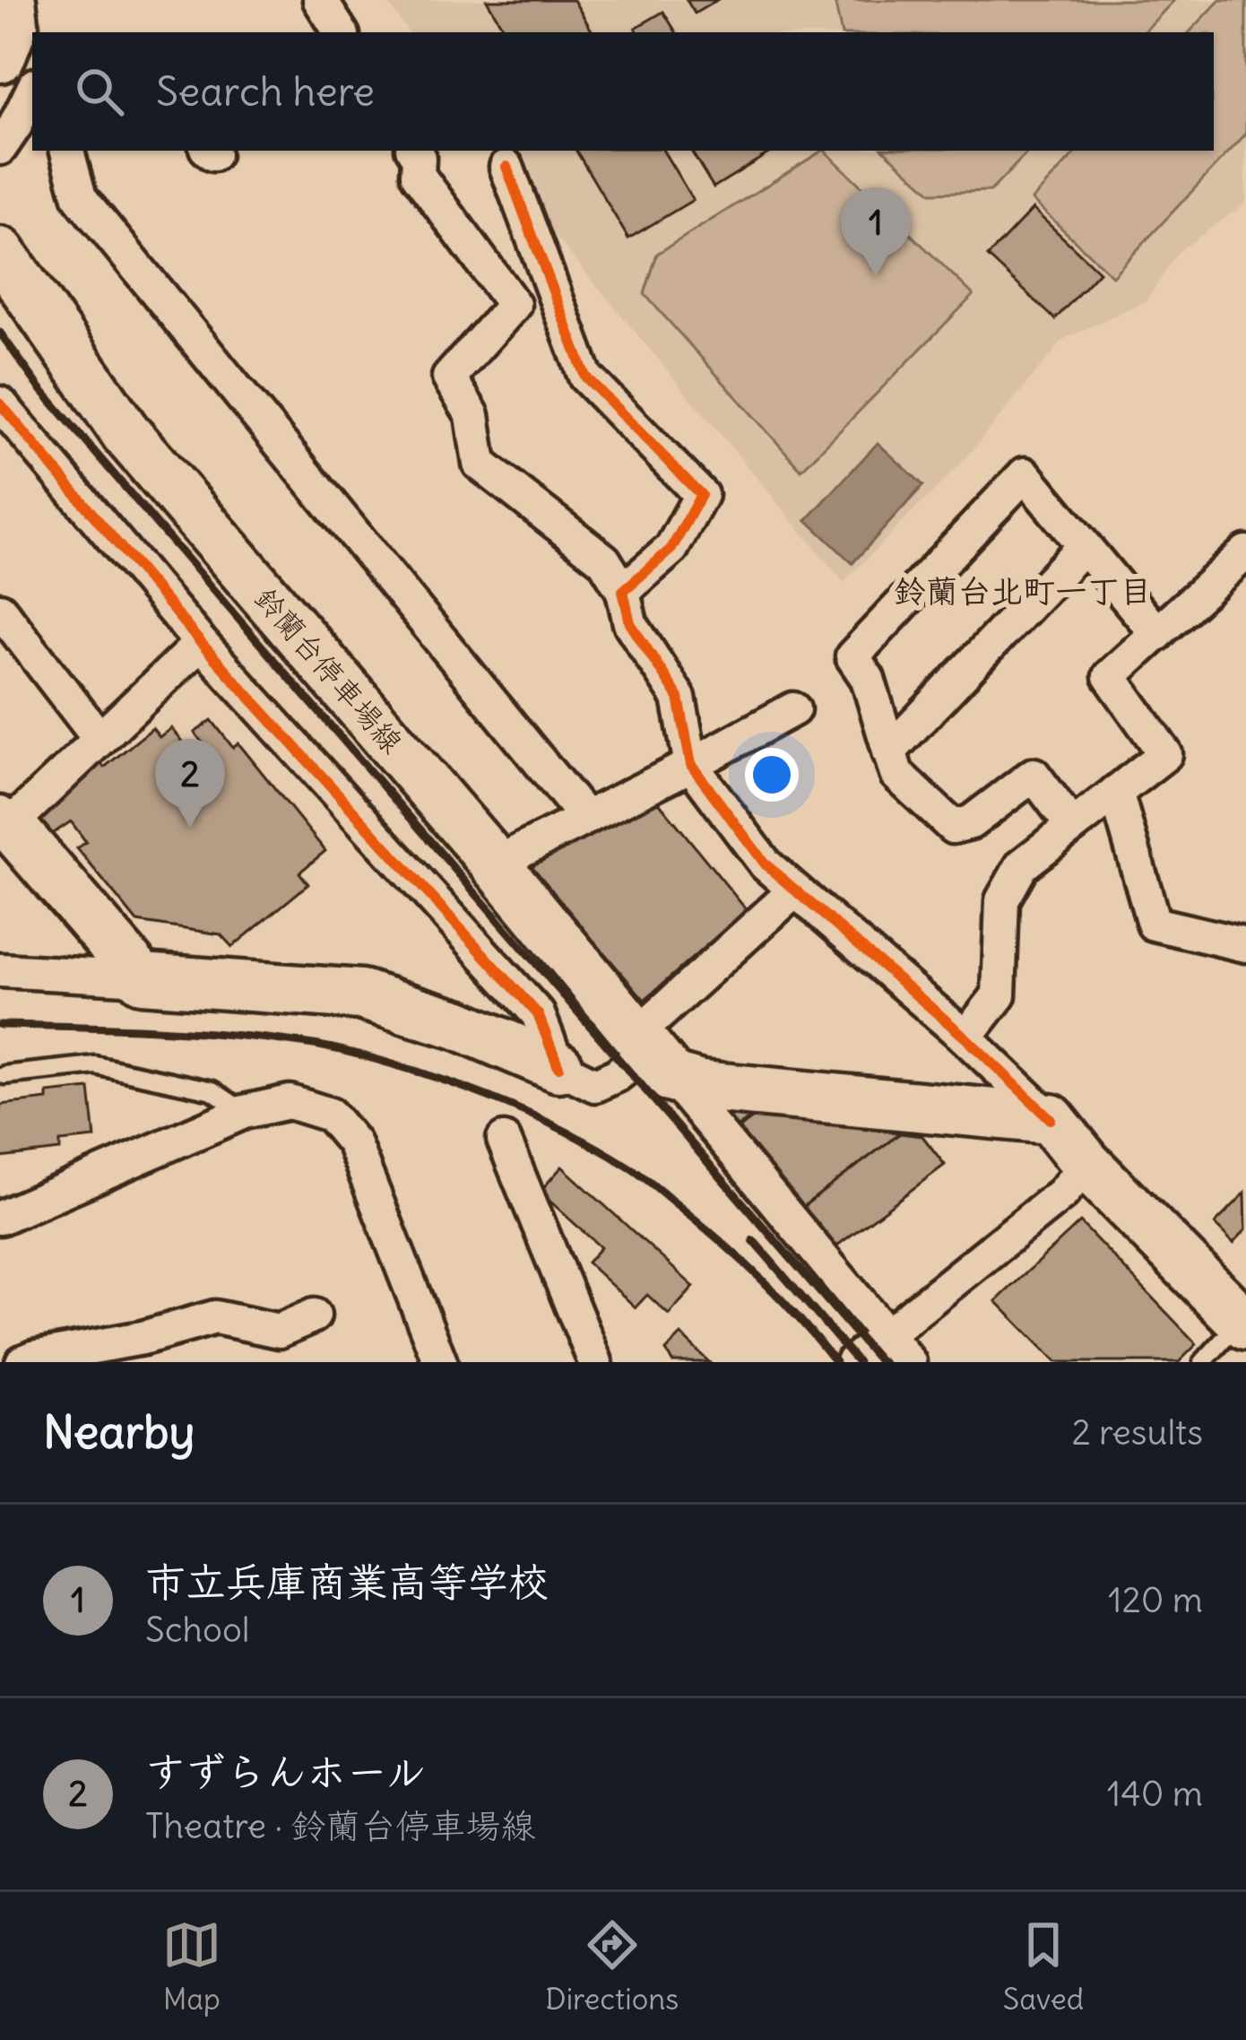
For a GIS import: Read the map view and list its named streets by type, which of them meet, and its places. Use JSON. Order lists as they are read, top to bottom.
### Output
{
  "streets": {
    "street": ["鈴蘭台停車場線"]
  },
  "districts": ["鈴蘭台北町一丁目"],
  "page": {
    "search": "Search here",
    "pins": ["1", "2"],
    "heading": ["Nearby", "2 results"],
    "list": [
      {
        "mark": "1",
        "name": "市立兵庫商業高等学校",
        "note": "School",
        "value": "120 m"
      },
      {
        "mark": "2",
        "name": "すずらんホール",
        "note": "Theatre · 鈴蘭台停車場線",
        "value": "140 m"
      }
    ],
    "nav": ["Map", "Directions", "Saved"]
  }
}
